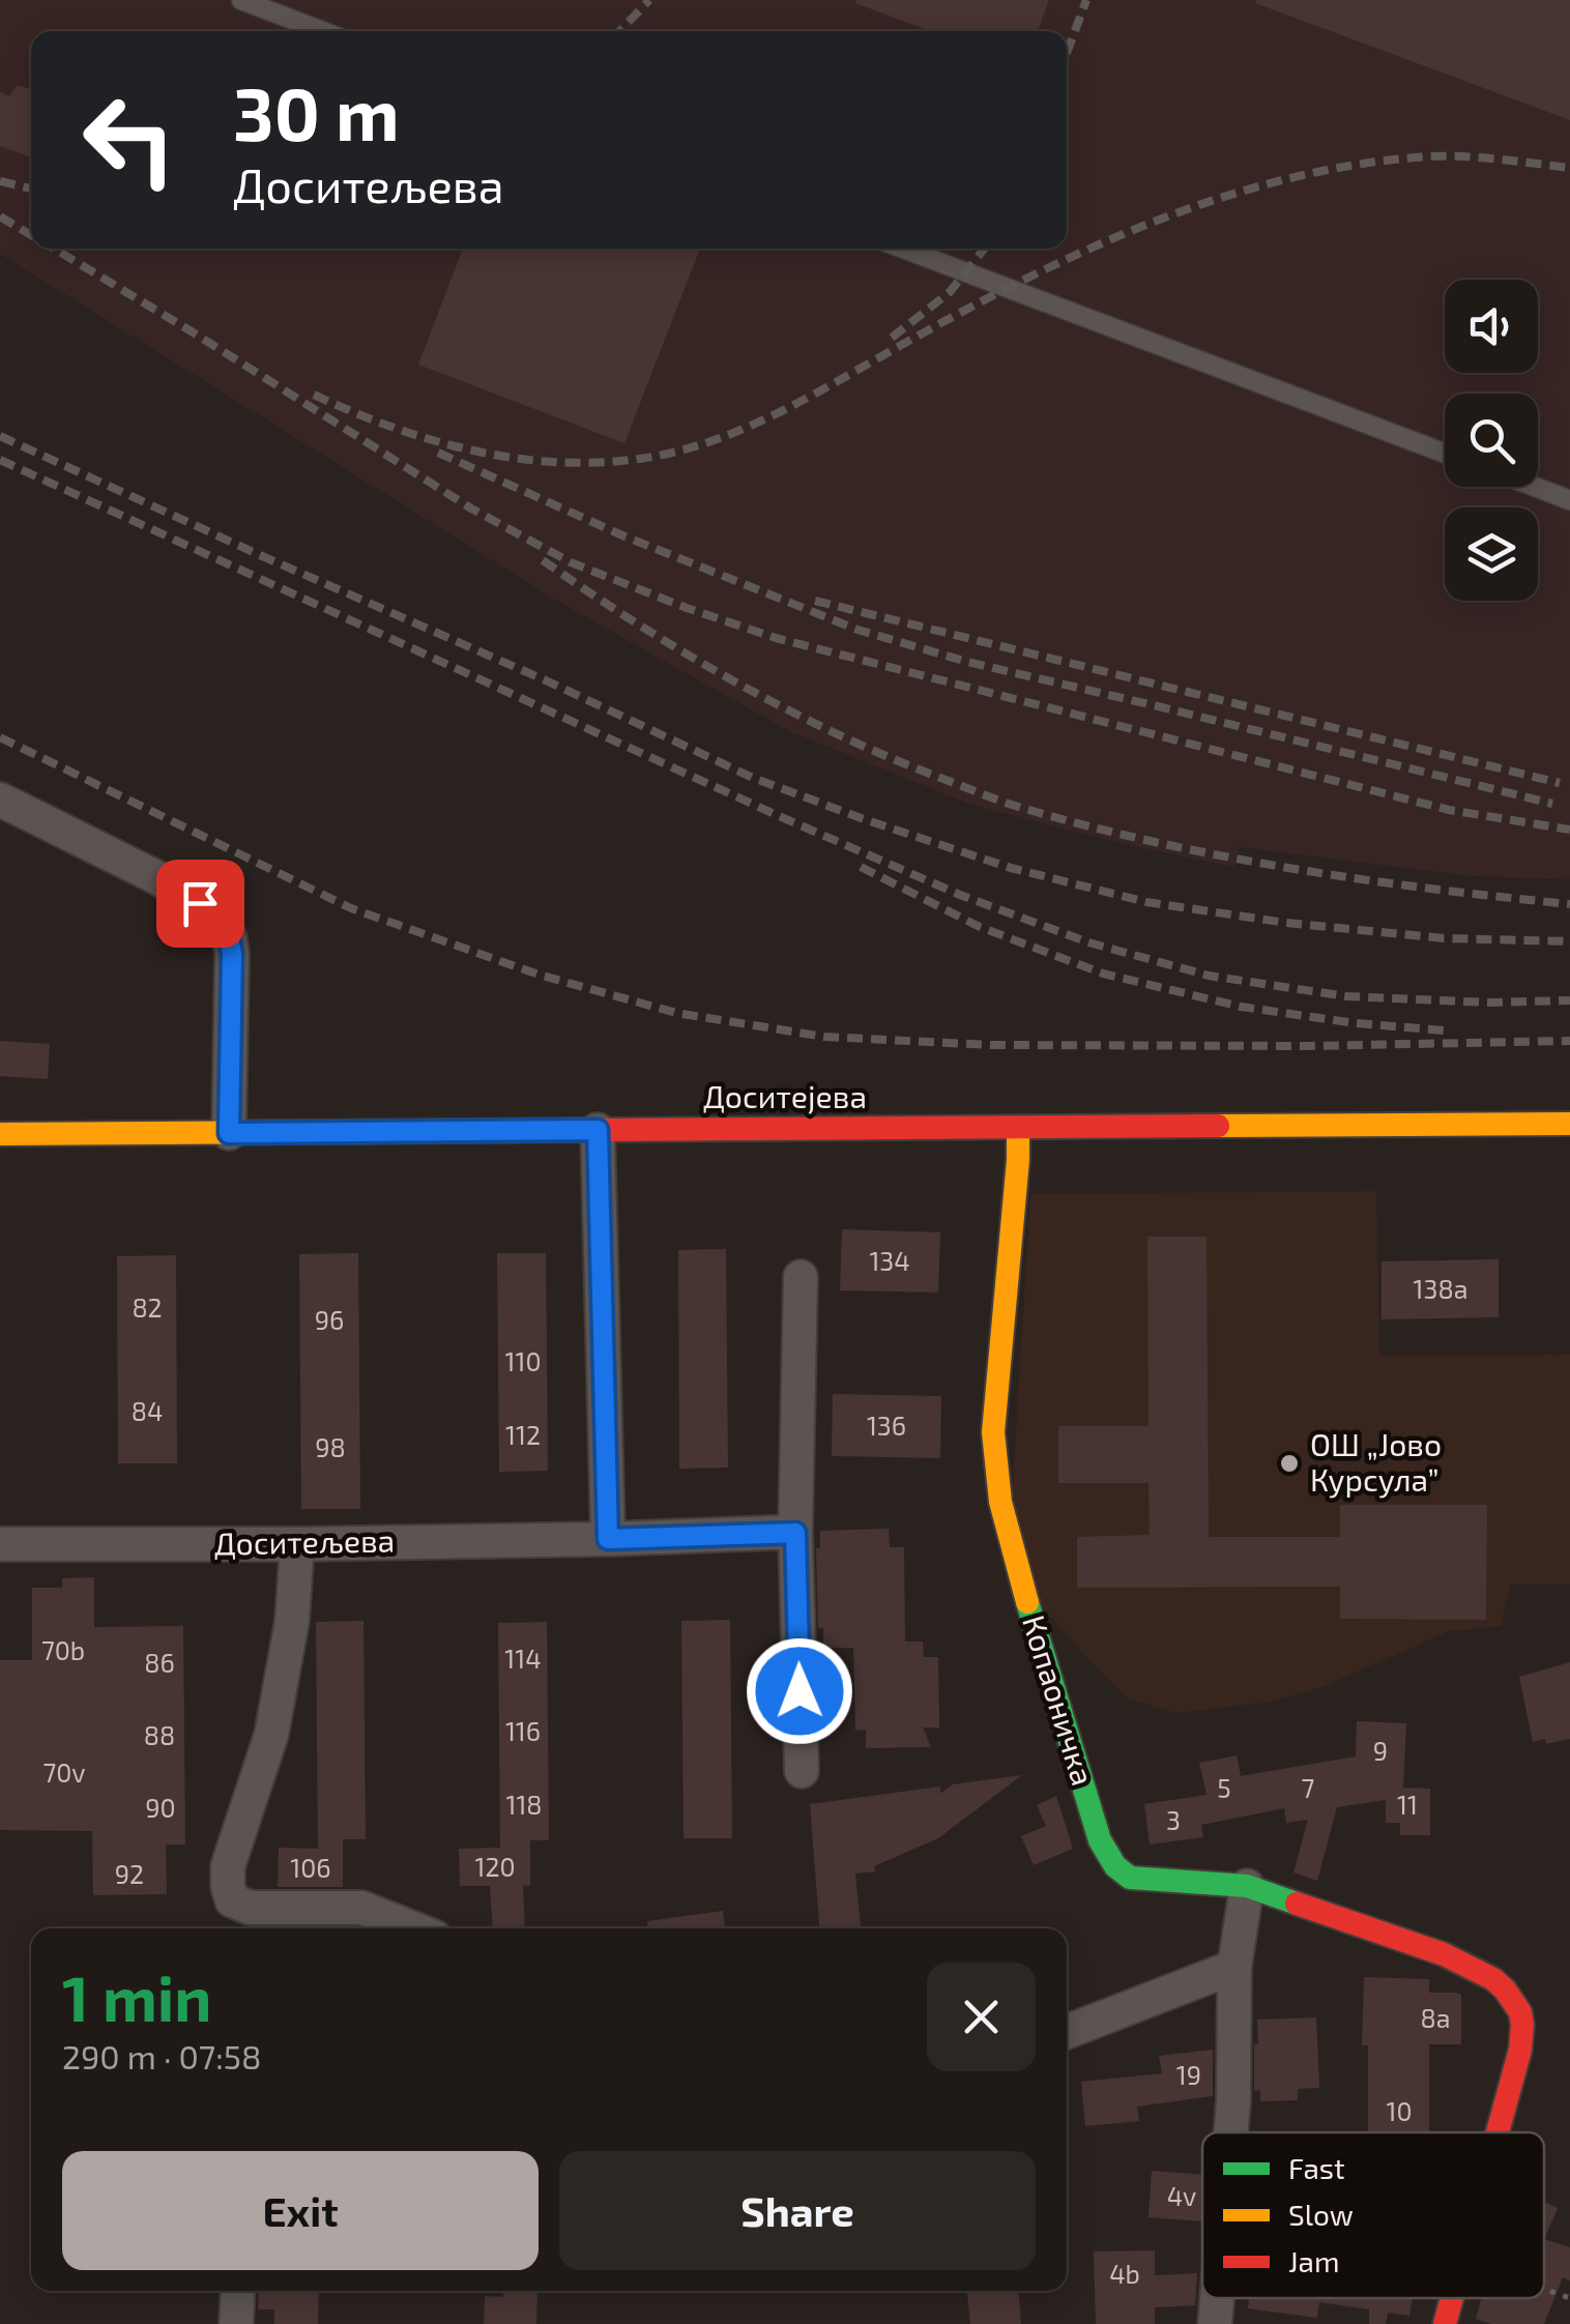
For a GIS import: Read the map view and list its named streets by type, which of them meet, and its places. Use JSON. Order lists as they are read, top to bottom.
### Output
{
  "streets": {
    "main road": ["Доситејева", "Копаоничка"],
    "street": ["Доситељева"]
  },
  "crossings": [
    ["Доситејева", "Копаоничка"]
  ],
  "places": ["ОШ „Јово Курсула”"],
  "house_numbers": [
    "134",
    "138a",
    "82",
    "96",
    "110",
    "84",
    "136",
    "112",
    "98",
    "70b",
    "114",
    "86",
    "116",
    "88",
    "9",
    "70v",
    "5",
    "7",
    "118",
    "11",
    "90",
    "3",
    "120",
    "106",
    "92",
    "8a",
    "19",
    "10",
    "4v",
    "4b"
  ],
  "legend": ["Fast", "Slow", "Jam"],
  "page": {
    "turn": ["30 m", "Доситељева"],
    "heading": ["1 min", "290 m · 07:58"],
    "buttons": ["Exit", "Share"]
  }
}
